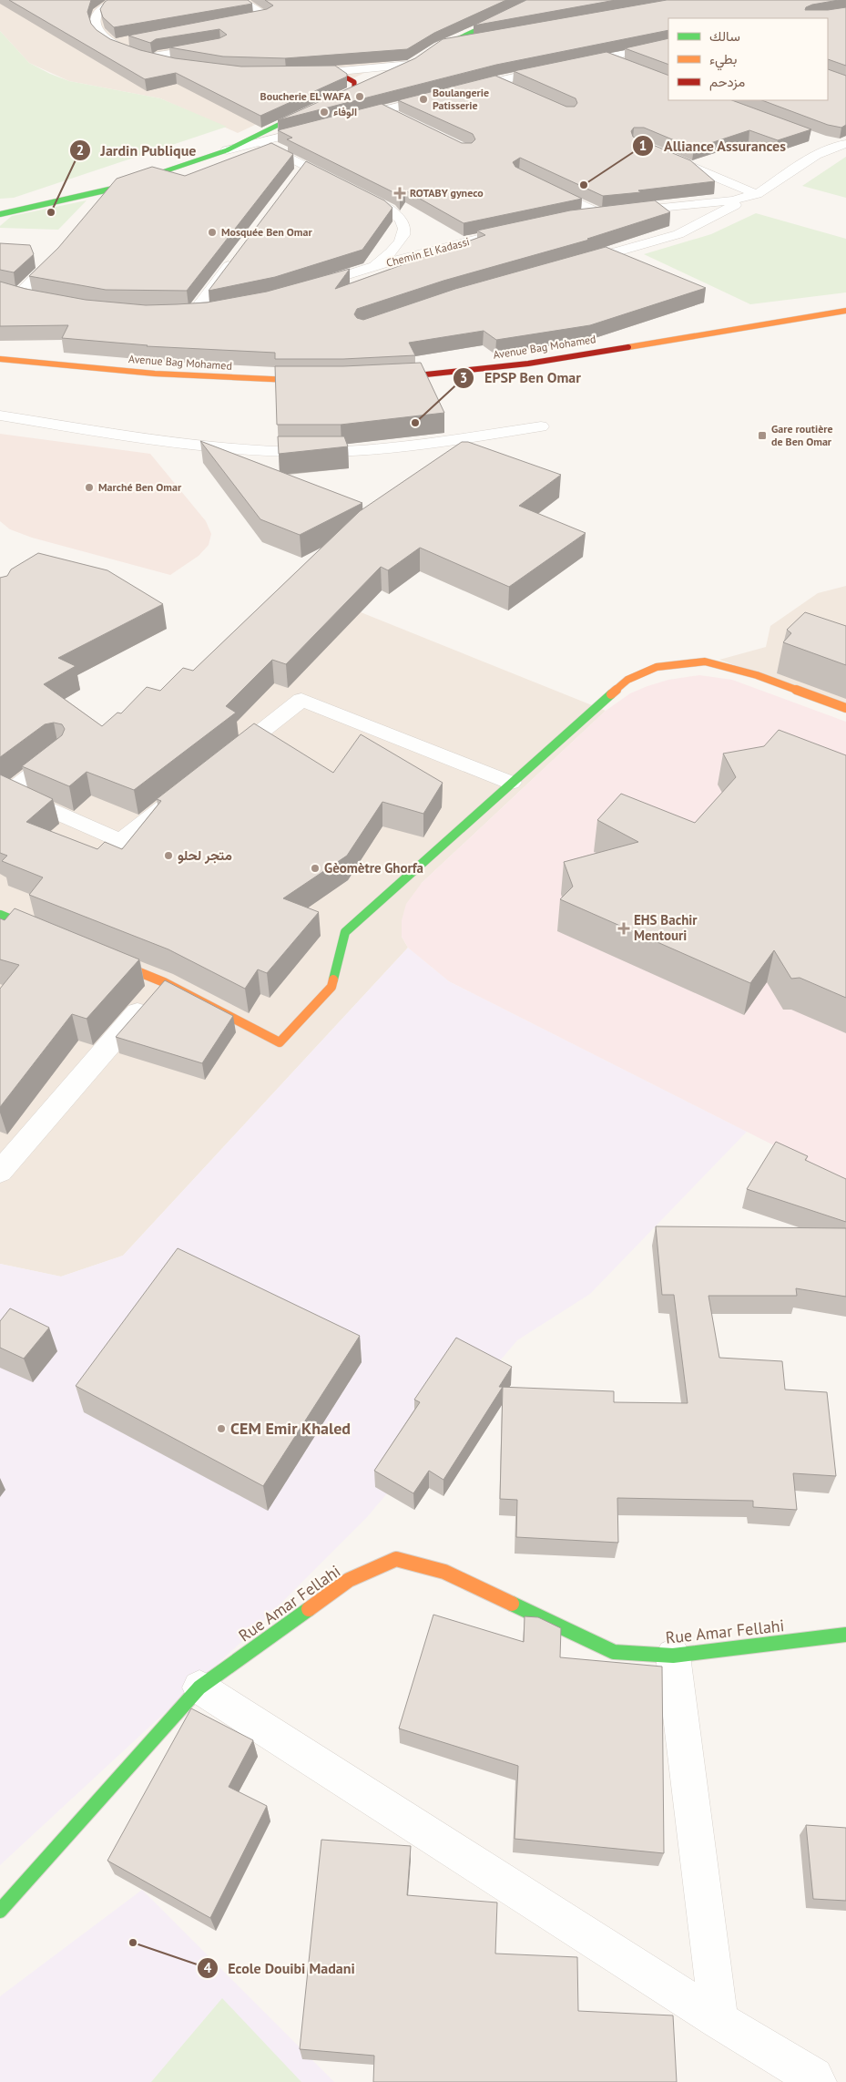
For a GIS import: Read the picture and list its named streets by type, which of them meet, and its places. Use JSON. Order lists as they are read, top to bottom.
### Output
{
  "streets": {
    "main road": ["Avenue Bag Mohamed", "Rue Amar Fellahi"],
    "street": ["Chemin El Kadassi"]
  },
  "places": {
    "other": [
      "Boucherie EL WAFA",
      "Boulangerie Patisserie",
      "الوفاء",
      "Alliance Assurances",
      "Jardin Publique",
      "Mosquée Ben Omar",
      "EPSP Ben Omar",
      "Marché Ben Omar",
      "متجر لحلو",
      "Gèomètre Ghorfa",
      "CEM Emir Khaled",
      "Ecole Douibi Madani"
    ],
    "health": ["ROTABY gyneco", "EHS Bachir Mentouri"],
    "transit": ["Gare routière de Ben Omar"]
  },
  "legend": ["سالك", "بطيء", "مزدحم"]
}
